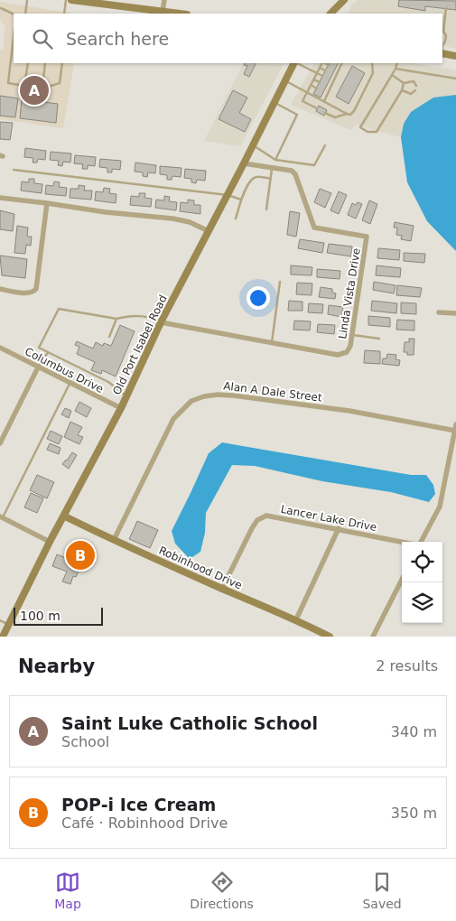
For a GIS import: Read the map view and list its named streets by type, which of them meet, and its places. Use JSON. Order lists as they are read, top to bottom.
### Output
{
  "streets": {
    "street": [
      "Linda Vista Drive",
      "Old Port Isabel Road",
      "Columbus Drive",
      "Alan A Dale Street",
      "Lancer Lake Drive",
      "Robinhood Drive"
    ]
  },
  "crossings": [
    ["Linda Vista Drive", "Old Port Isabel Road"],
    ["Old Port Isabel Road", "Columbus Drive"],
    ["Old Port Isabel Road", "Robinhood Drive"],
    ["Alan A Dale Street", "Robinhood Drive"],
    ["Lancer Lake Drive", "Robinhood Drive"]
  ],
  "scale_bar": "100 m",
  "page": {
    "search": "Search here",
    "pins": ["A", "B"],
    "scale": "100 m",
    "heading": ["Nearby", "2 results"],
    "list": [
      {
        "mark": "A",
        "name": "Saint Luke Catholic School",
        "note": "School",
        "value": "340 m"
      },
      {
        "mark": "B",
        "name": "POP-i Ice Cream",
        "note": "Café · Robinhood Drive",
        "value": "350 m"
      }
    ],
    "nav": ["Map", "Directions", "Saved"]
  }
}
